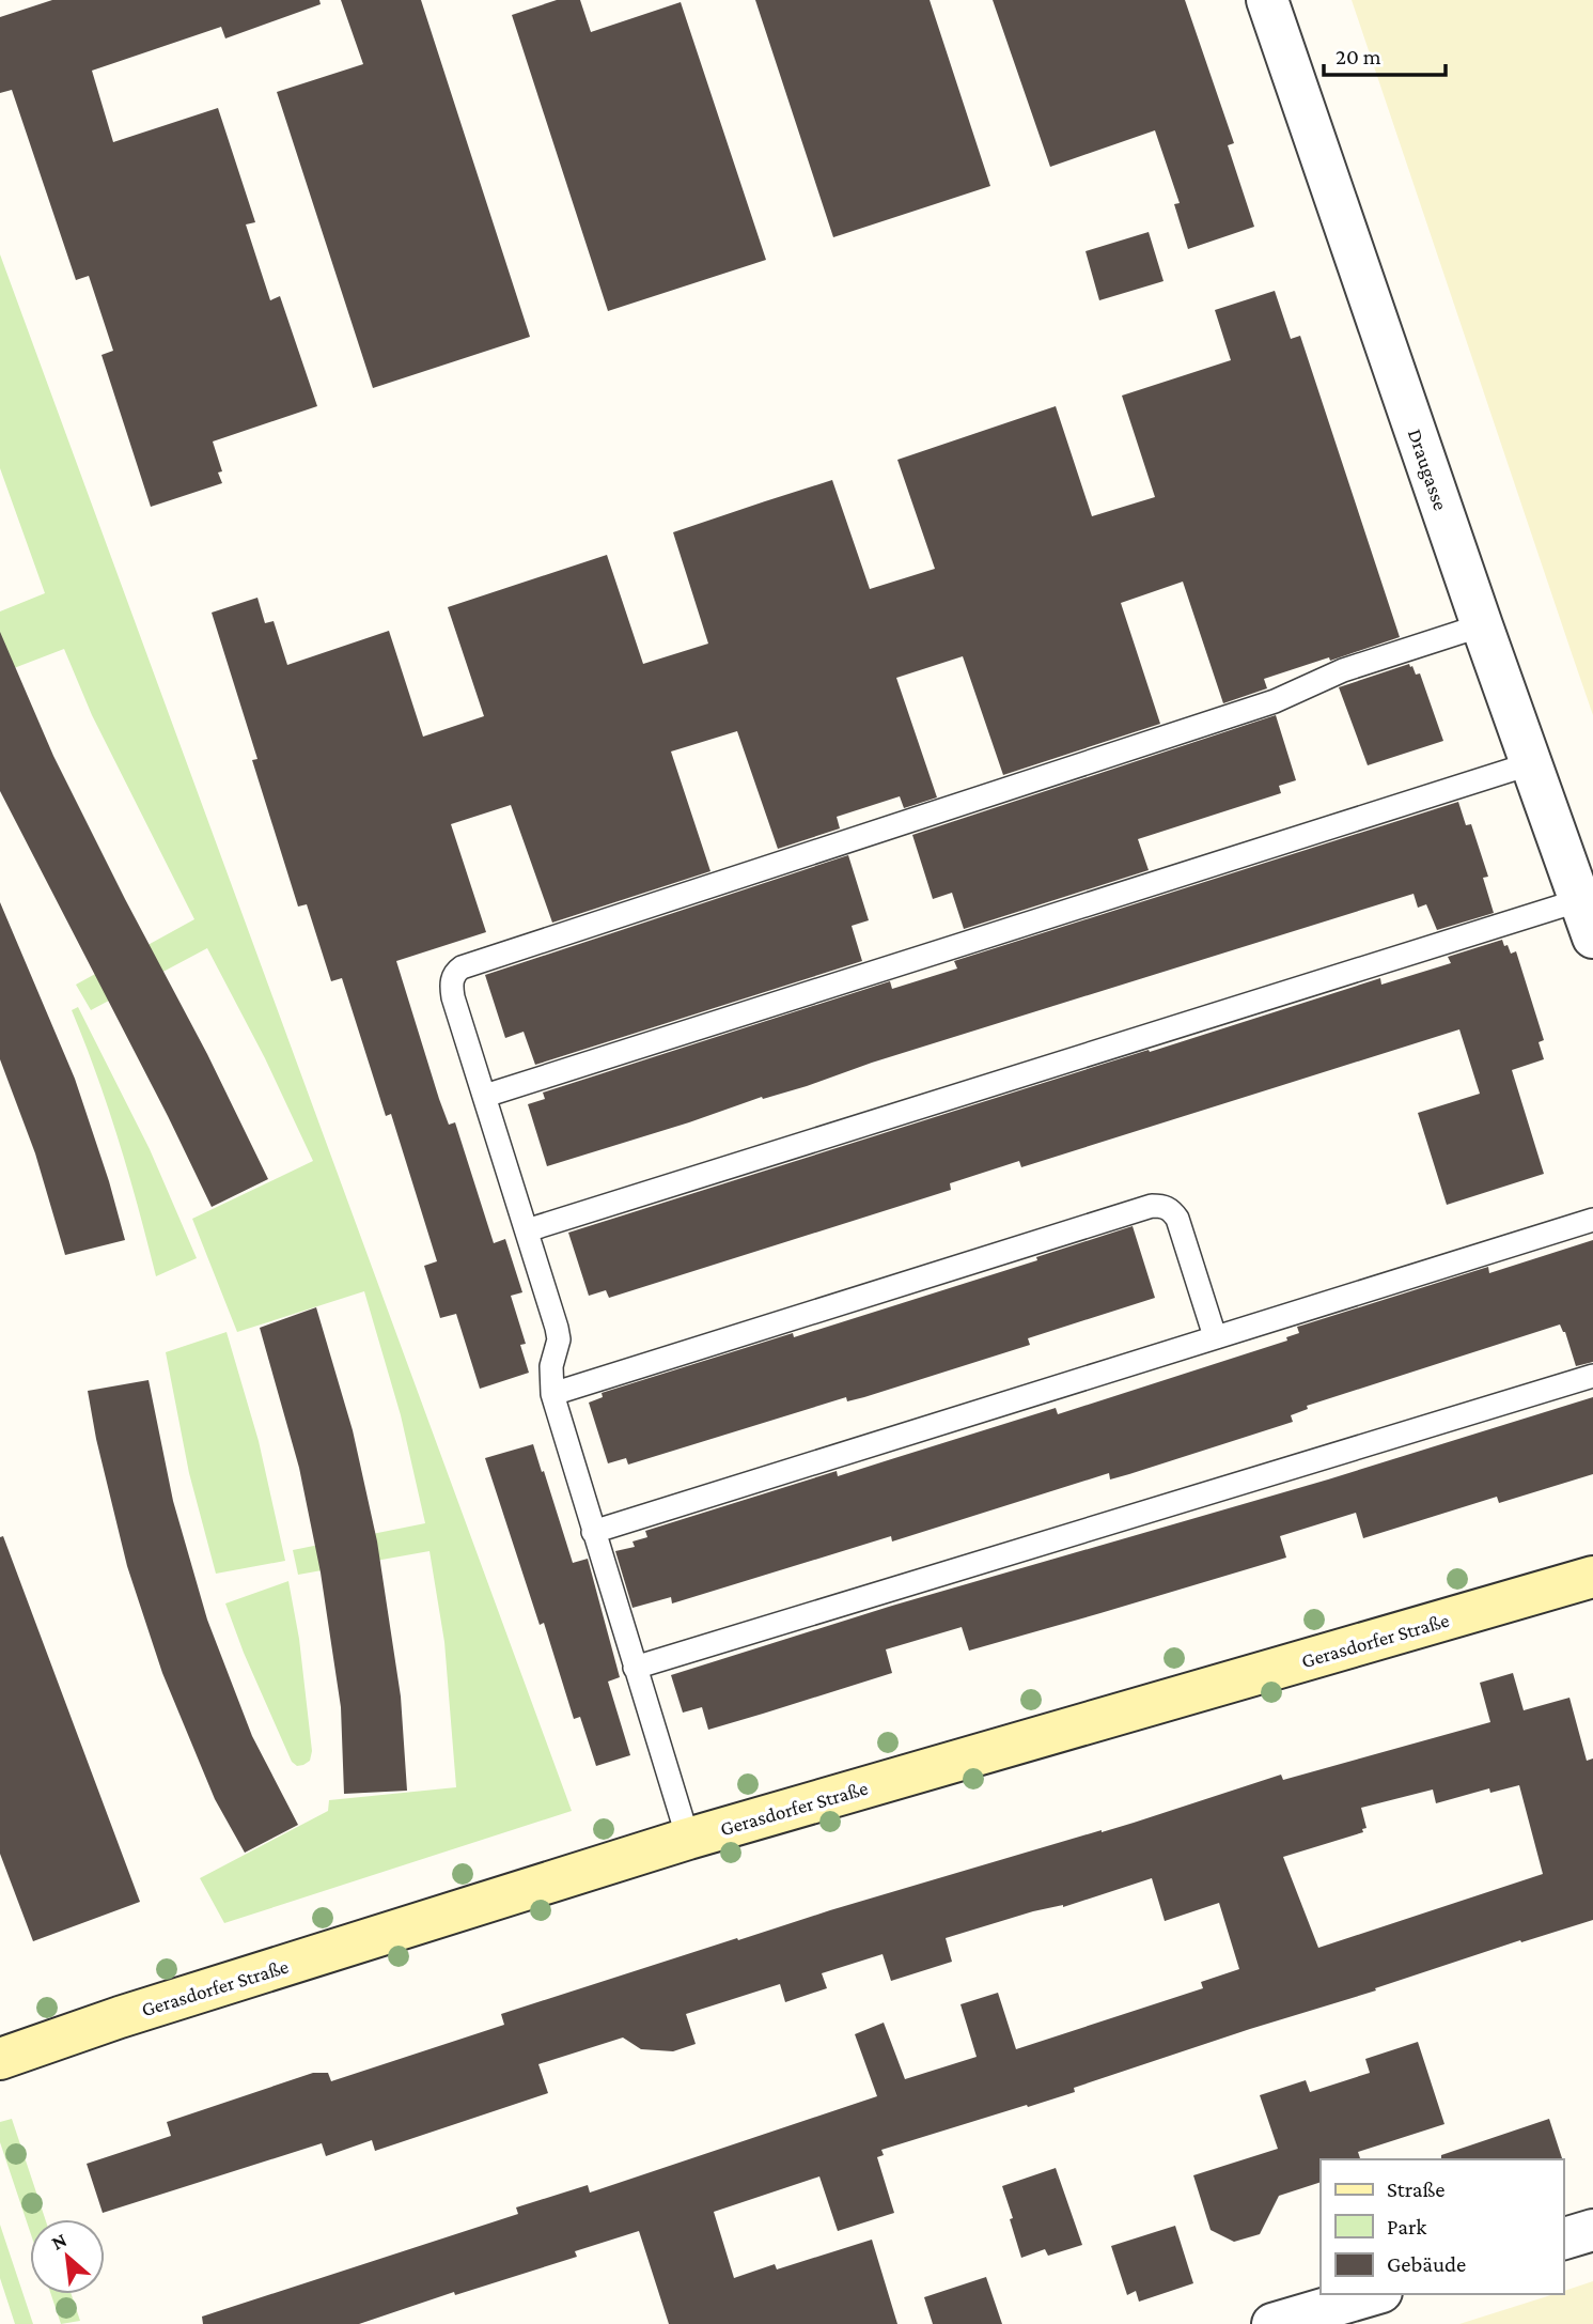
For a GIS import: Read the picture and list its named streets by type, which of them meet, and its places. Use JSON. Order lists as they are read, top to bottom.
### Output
{
  "streets": {
    "main road": ["Gerasdorfer Straße"],
    "street": ["Draugasse"]
  },
  "legend": ["Straße", "Park", "Gebäude"],
  "scale_bar": "20 m",
  "north": "top left"
}
